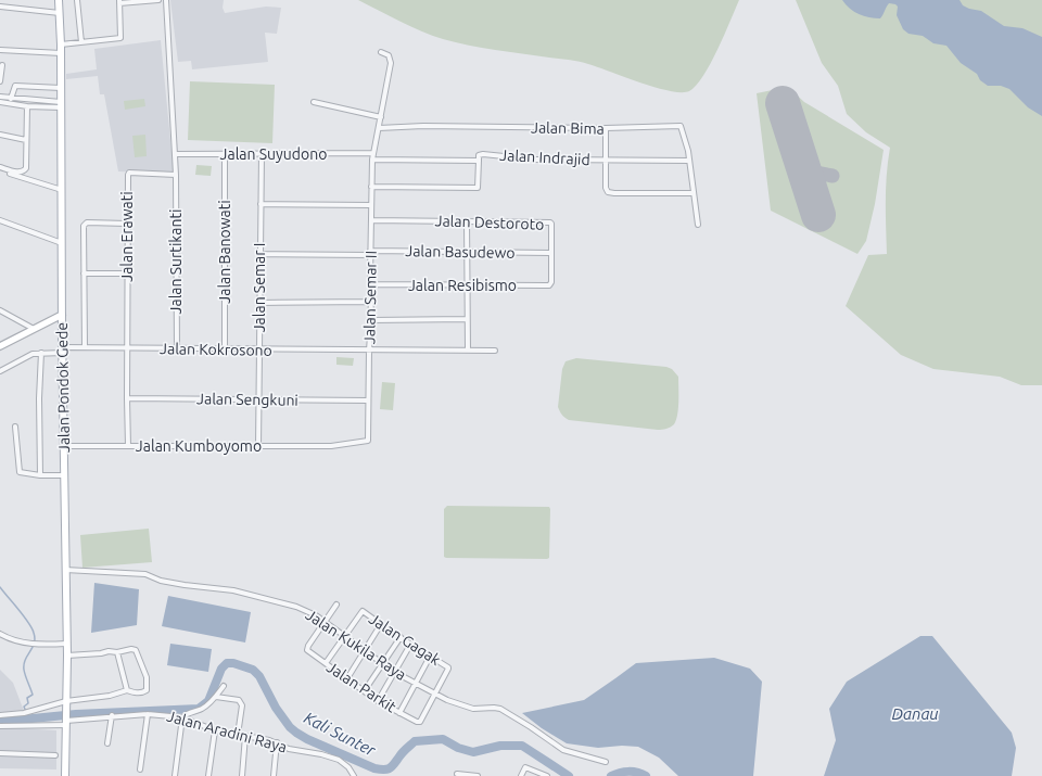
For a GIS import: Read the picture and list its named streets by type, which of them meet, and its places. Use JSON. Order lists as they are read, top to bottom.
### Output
{
  "streets": {
    "main road": ["Jalan Pondok Gede"],
    "street": [
      "Jalan Bima",
      "Jalan Suyudono",
      "Jalan Indrajid",
      "Jalan Destoroto",
      "Jalan Erawati",
      "Jalan Banowati",
      "Jalan Basudewo",
      "Jalan Surtikanti",
      "Jalan Resibismo",
      "Jalan Semar I",
      "Jalan Semar II",
      "Jalan Kokrosono",
      "Jalan Sengkuni",
      "Jalan Kumboyomo",
      "Jalan Gagak",
      "Jalan Kukila Raya",
      "Jalan Parkit",
      "Jalan Aradini Raya"
    ]
  },
  "crossings": [
    ["Jalan Bima", "Jalan Indrajid"],
    ["Jalan Suyudono", "Jalan Banowati"],
    ["Jalan Suyudono", "Jalan Surtikanti"],
    ["Jalan Suyudono", "Jalan Semar I"],
    ["Jalan Suyudono", "Jalan Semar II"],
    ["Jalan Indrajid", "Jalan Semar II"],
    ["Jalan Destoroto", "Jalan Basudewo"],
    ["Jalan Destoroto", "Jalan Resibismo"],
    ["Jalan Destoroto", "Jalan Semar II"],
    ["Jalan Erawati", "Jalan Surtikanti"],
    ["Jalan Erawati", "Jalan Kokrosono"],
    ["Jalan Erawati", "Jalan Kumboyomo"],
    ["Jalan Banowati", "Jalan Kokrosono"],
    ["Jalan Basudewo", "Jalan Semar I"],
    ["Jalan Basudewo", "Jalan Semar II"],
    ["Jalan Surtikanti", "Jalan Kokrosono"],
    ["Jalan Resibismo", "Jalan Semar II"],
    ["Jalan Semar I", "Jalan Kokrosono"],
    ["Jalan Semar I", "Jalan Sengkuni"],
    ["Jalan Semar I", "Jalan Kumboyomo"],
    ["Jalan Semar II", "Jalan Kokrosono"],
    ["Jalan Semar II", "Jalan Sengkuni"],
    ["Jalan Semar II", "Jalan Kumboyomo"],
    ["Jalan Kokrosono", "Jalan Pondok Gede"],
    ["Jalan Kokrosono", "Jalan Kumboyomo"],
    ["Jalan Pondok Gede", "Jalan Kukila Raya"],
    ["Jalan Pondok Gede", "Jalan Aradini Raya"],
    ["Jalan Sengkuni", "Jalan Kumboyomo"],
    ["Jalan Gagak", "Jalan Kukila Raya"],
    ["Jalan Gagak", "Jalan Parkit"],
    ["Jalan Kukila Raya", "Jalan Parkit"]
  ],
  "water": ["Danau", "Kali Sunter"]
}
